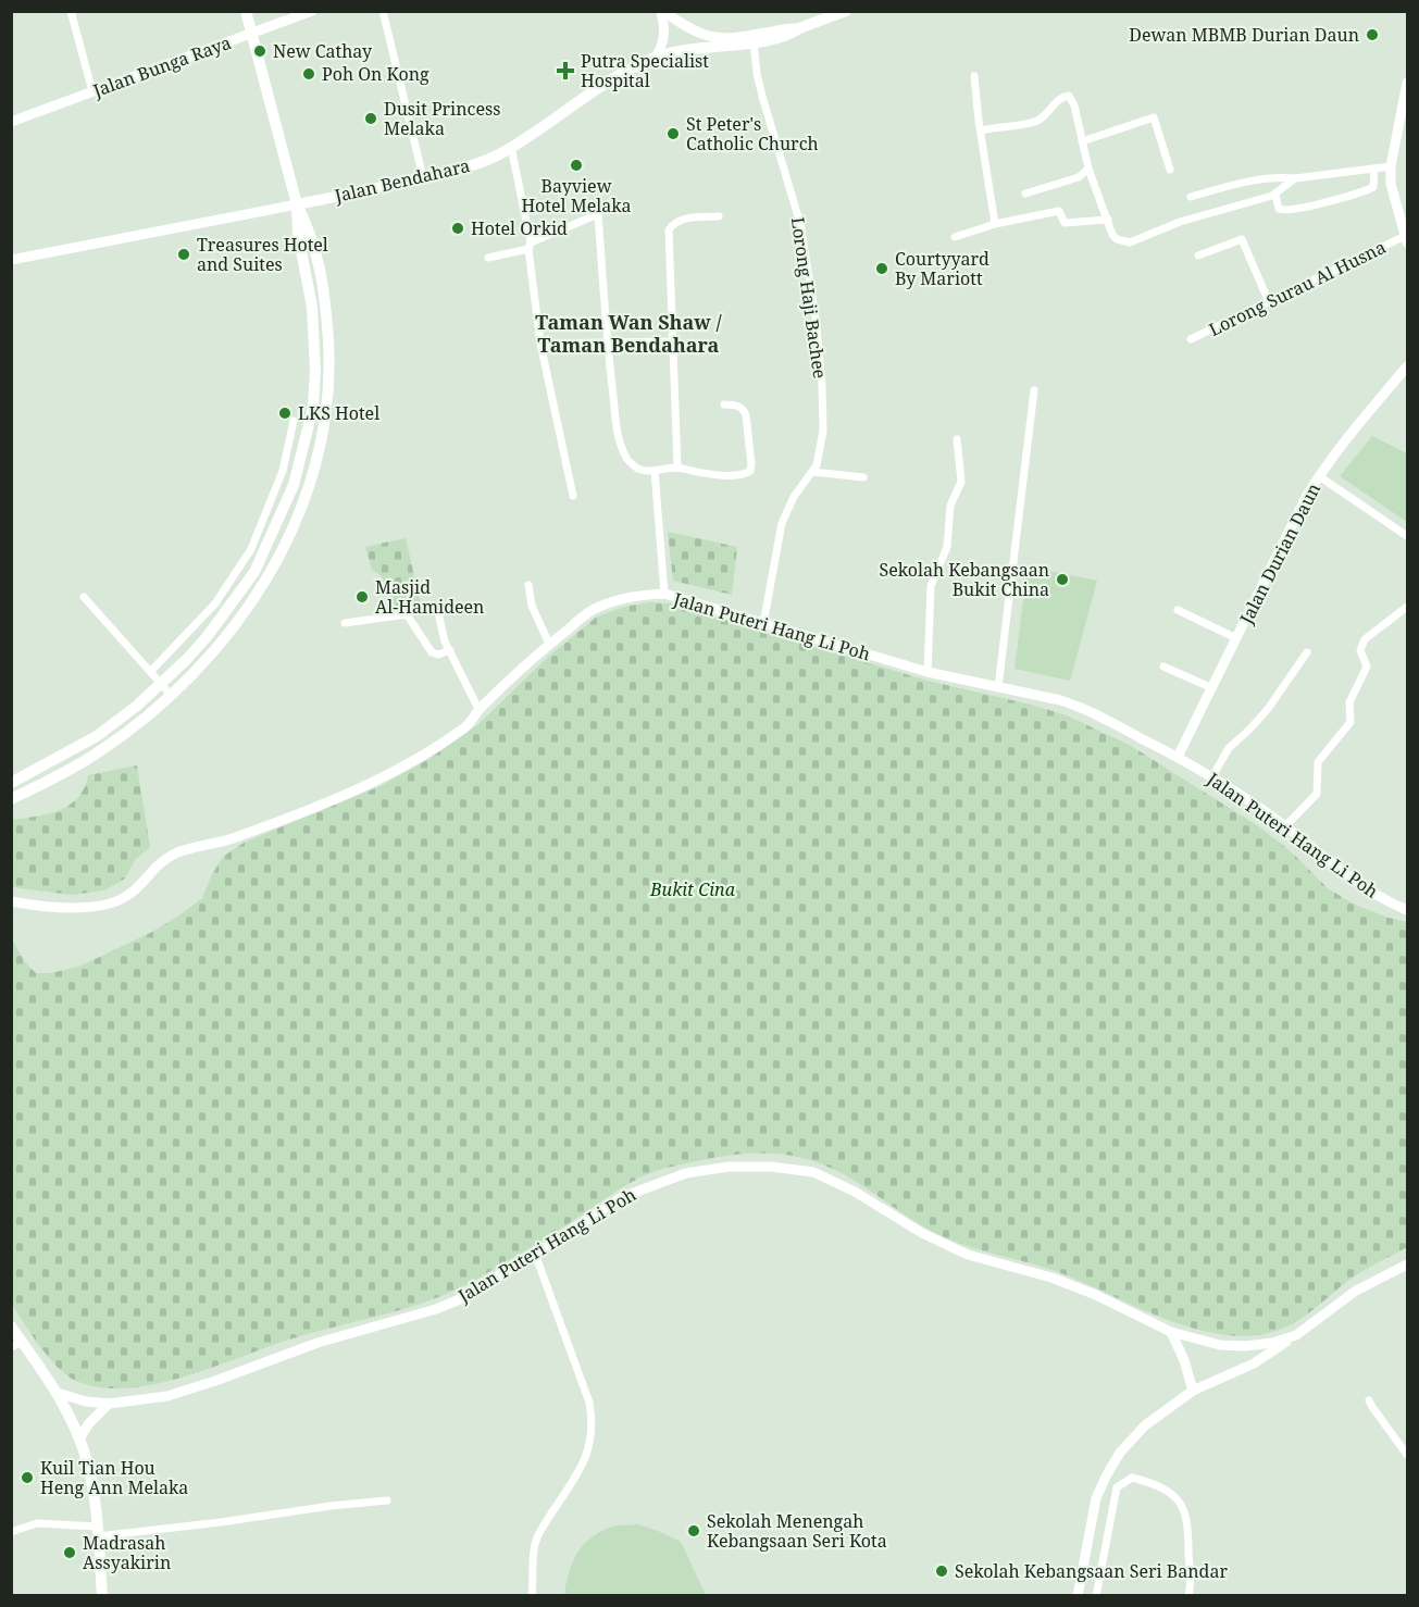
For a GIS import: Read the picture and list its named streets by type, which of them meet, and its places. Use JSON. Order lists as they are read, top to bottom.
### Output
{
  "streets": {
    "main road": ["Jalan Bendahara"],
    "street": [
      "Jalan Bunga Raya",
      "Lorong Surau Al Husna",
      "Lorong Haji Bachee",
      "Jalan Durian Daun",
      "Jalan Puteri Hang Li Poh"
    ]
  },
  "crossings": [
    ["Jalan Bendahara", "Lorong Haji Bachee"],
    ["Lorong Haji Bachee", "Jalan Puteri Hang Li Poh"],
    ["Jalan Durian Daun", "Jalan Puteri Hang Li Poh"]
  ],
  "districts": ["Taman Wan Shaw / Taman Bendahara"],
  "parks": ["Bukit Cina"],
  "places": {
    "other": [
      "Dewan MBMB Durian Daun",
      "New Cathay",
      "Poh On Kong",
      "Dusit Princess Melaka",
      "St Peter's Catholic Church",
      "Bayview Hotel Melaka",
      "Hotel Orkid",
      "Treasures Hotel and Suites",
      "Courtyyard By Mariott",
      "LKS Hotel",
      "Sekolah Kebangsaan Bukit China",
      "Masjid Al-Hamideen",
      "Kuil Tian Hou Heng Ann Melaka",
      "Sekolah Menengah Kebangsaan Seri Kota",
      "Madrasah Assyakirin",
      "Sekolah Kebangsaan Seri Bandar"
    ],
    "health": ["Putra Specialist Hospital"]
  }
}
